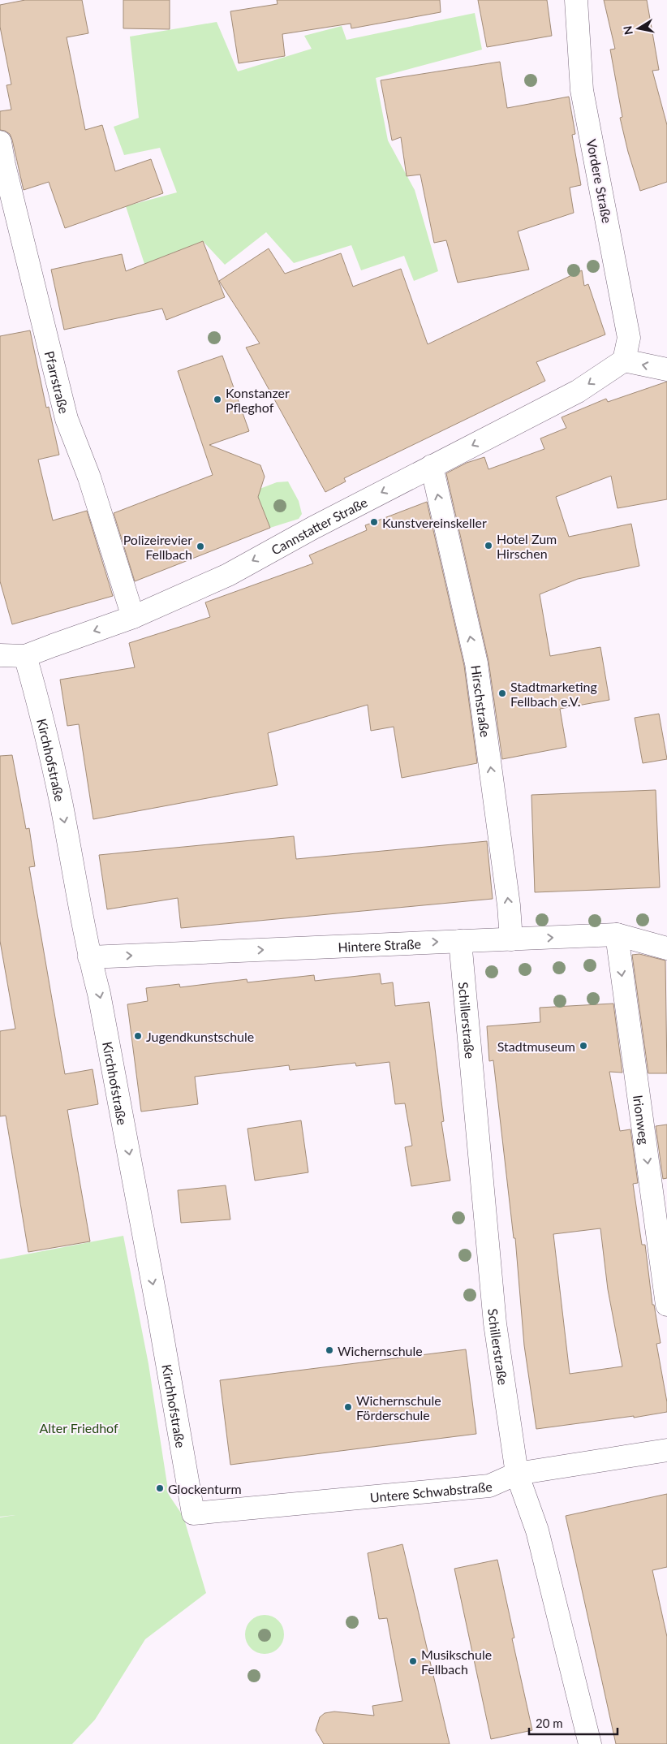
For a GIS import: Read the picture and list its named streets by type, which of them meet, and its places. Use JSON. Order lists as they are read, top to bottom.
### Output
{
  "streets": {
    "street": [
      "Vordere Straße",
      "Pfarrstraße",
      "Cannstatter Straße",
      "Hirschstraße",
      "Kirchhofstraße",
      "Hintere Straße",
      "Schillerstraße",
      "Irionweg",
      "Untere Schwabstraße"
    ]
  },
  "crossings": [
    ["Vordere Straße", "Cannstatter Straße"],
    ["Pfarrstraße", "Cannstatter Straße"],
    ["Cannstatter Straße", "Hirschstraße"],
    ["Cannstatter Straße", "Kirchhofstraße"],
    ["Hirschstraße", "Hintere Straße"],
    ["Kirchhofstraße", "Hintere Straße"],
    ["Kirchhofstraße", "Untere Schwabstraße"],
    ["Hintere Straße", "Schillerstraße"],
    ["Hintere Straße", "Irionweg"],
    ["Schillerstraße", "Untere Schwabstraße"]
  ],
  "one_way": [
    "Cannstatter Straße",
    "Hirschstraße",
    "Kirchhofstraße",
    "Hintere Straße",
    "Irionweg"
  ],
  "parks": ["Alter Friedhof"],
  "places": [
    "Konstanzer Pfleghof",
    "Kunstvereinskeller",
    "Hotel Zum Hirschen",
    "Polizeirevier Fellbach",
    "Stadtmarketing Fellbach e.V.",
    "Jugendkunstschule",
    "Stadtmuseum",
    "Wichernschule",
    "Wichernschule Förderschule",
    "Glockenturm",
    "Musikschule Fellbach"
  ],
  "scale_bar": "20 m",
  "north": "left"
}
